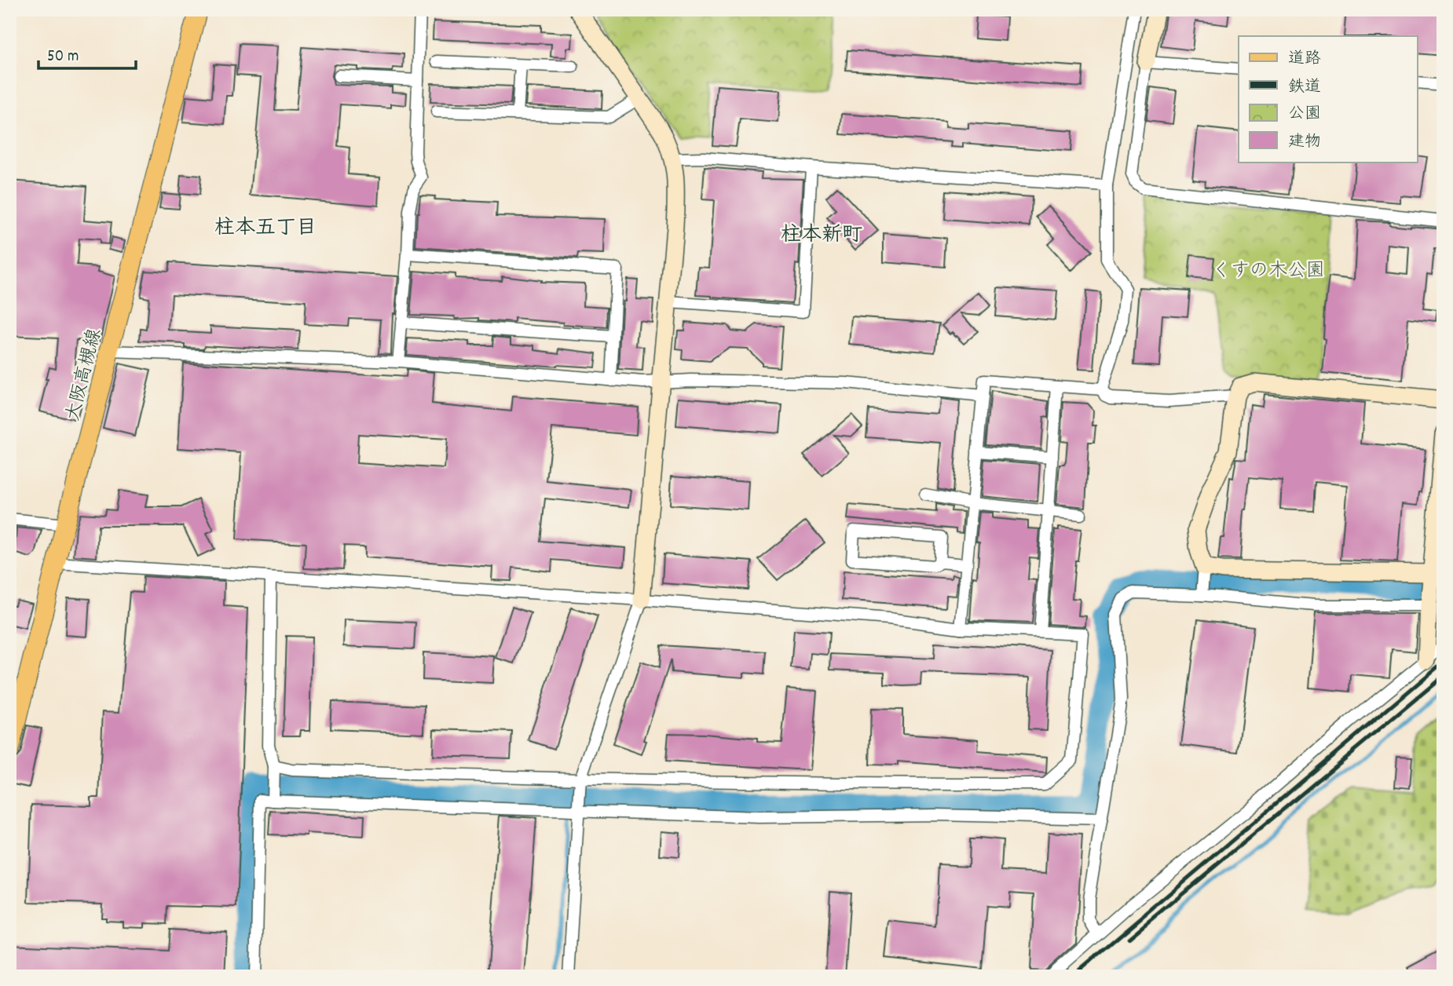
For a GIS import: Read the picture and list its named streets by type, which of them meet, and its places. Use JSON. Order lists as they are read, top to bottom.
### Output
{
  "streets": {
    "main road": ["大阪高槻線"]
  },
  "districts": ["柱本五丁目", "柱本新町"],
  "parks": ["くすの木公園"],
  "legend": [
    "道路",
    "鉄道",
    "公園",
    "建物"
  ],
  "scale_bar": "50 m"
}
